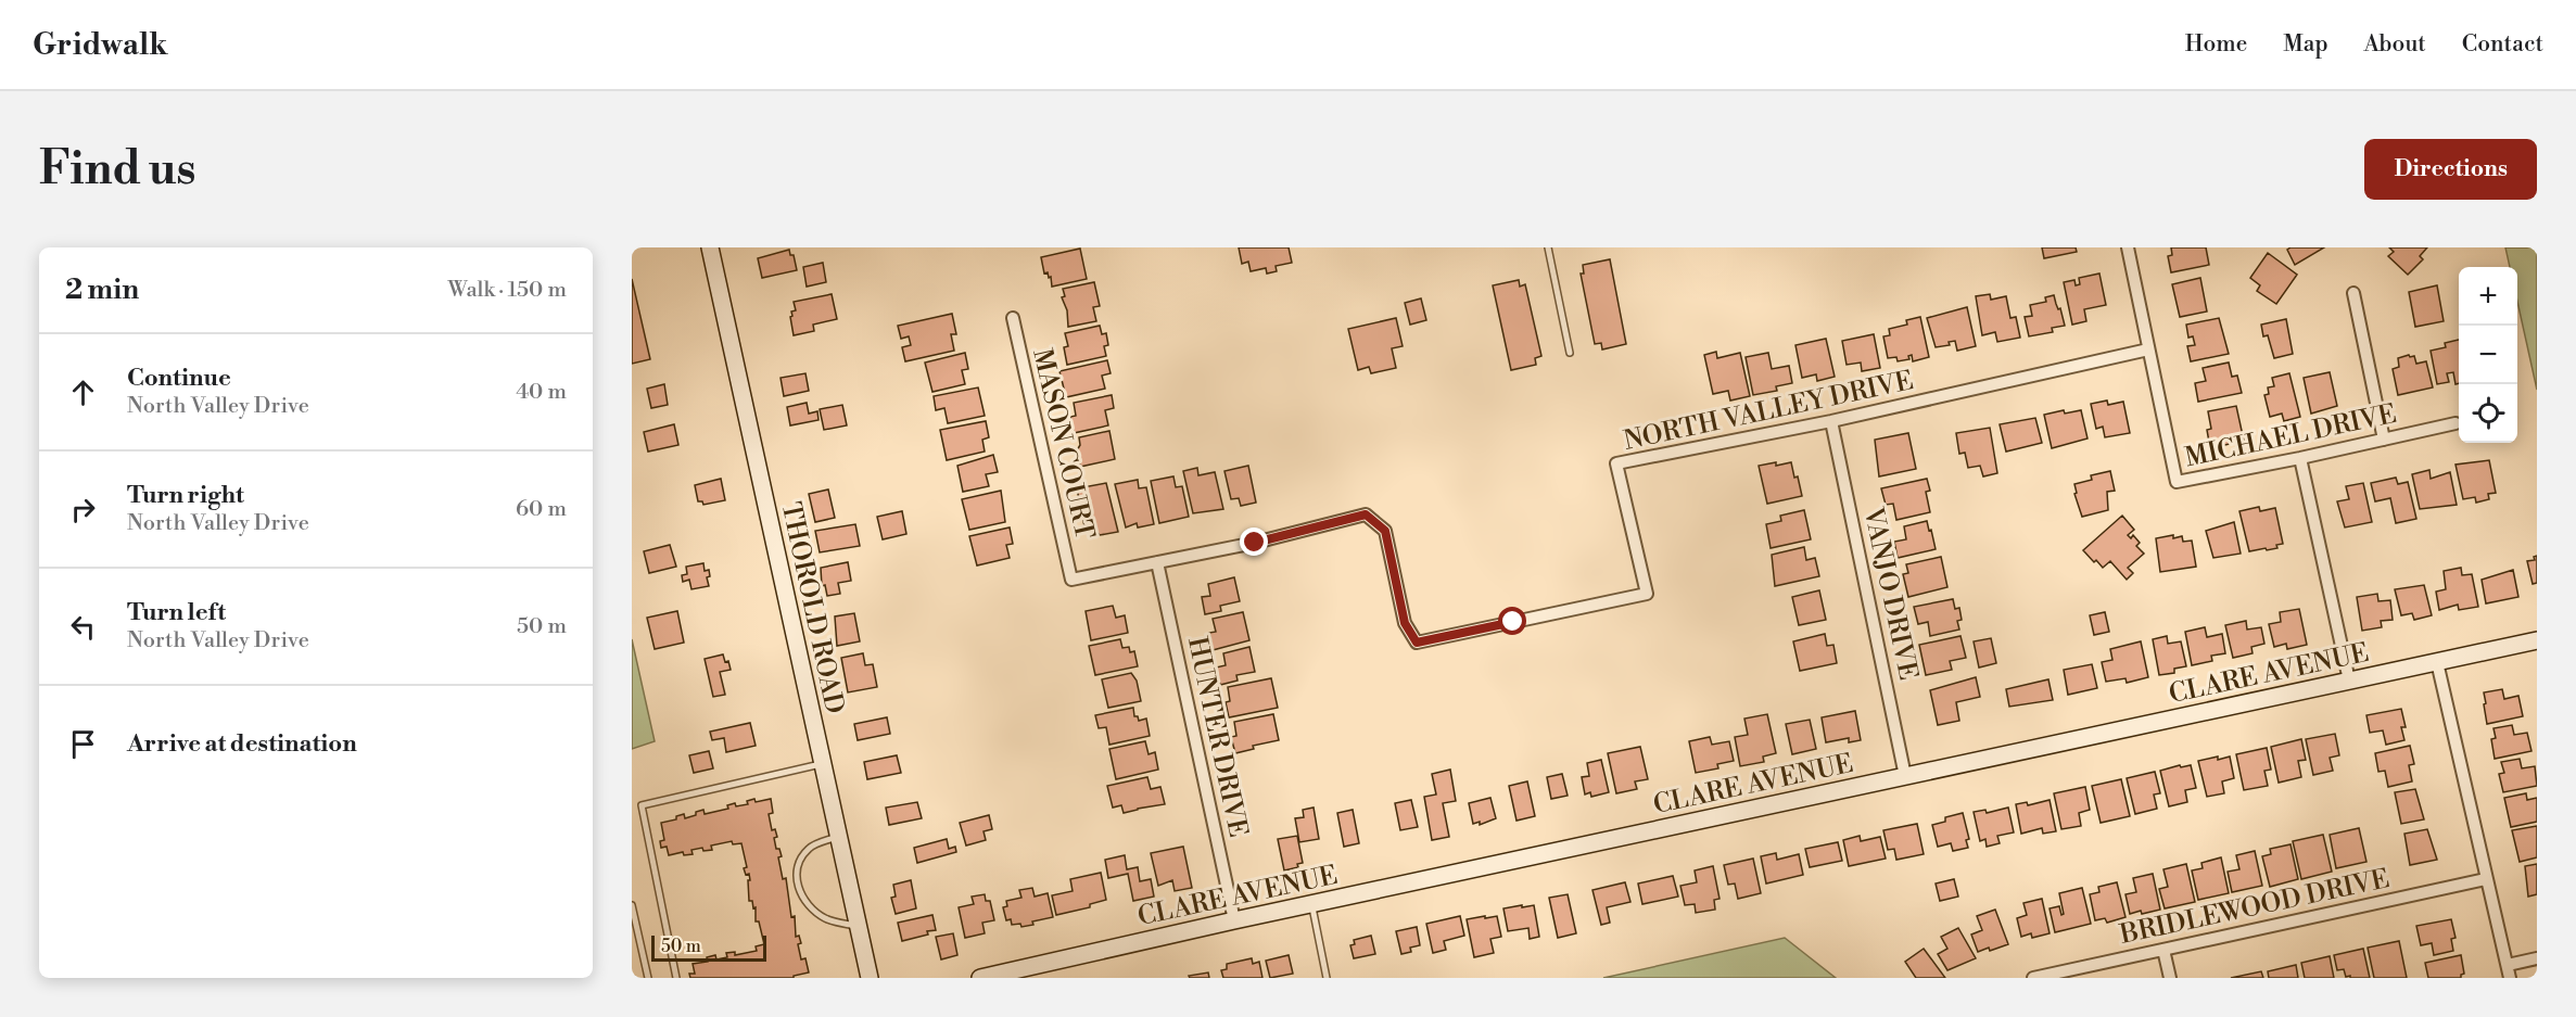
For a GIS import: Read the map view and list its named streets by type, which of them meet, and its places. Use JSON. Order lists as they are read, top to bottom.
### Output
{
  "streets": {
    "street": [
      "NORTH VALLEY DRIVE",
      "MICHAEL DRIVE",
      "MASON COURT",
      "VANJO DRIVE",
      "THOROLD ROAD",
      "CLARE AVENUE",
      "HUNTER DRIVE",
      "BRIDLEWOOD DRIVE"
    ]
  },
  "crossings": [
    ["NORTH VALLEY DRIVE", "MICHAEL DRIVE"],
    ["NORTH VALLEY DRIVE", "MASON COURT"],
    ["NORTH VALLEY DRIVE", "VANJO DRIVE"],
    ["NORTH VALLEY DRIVE", "HUNTER DRIVE"],
    ["VANJO DRIVE", "CLARE AVENUE"],
    ["CLARE AVENUE", "HUNTER DRIVE"]
  ],
  "scale_bar": "50 m",
  "page": {
    "header": "Gridwalk",
    "nav": [
      "Home",
      "Map",
      "About",
      "Contact"
    ],
    "buttons": "Directions",
    "title": "Find us",
    "heading": ["2 min", "Walk · 150 m"],
    "map_buttons": ["+", "−"],
    "list": [
      ["Continue", "North Valley Drive", "40 m"],
      ["Turn right", "North Valley Drive", "60 m"],
      ["Turn left", "North Valley Drive", "50 m"],
      "Arrive at destination"
    ],
    "scale": "50 m"
  }
}
